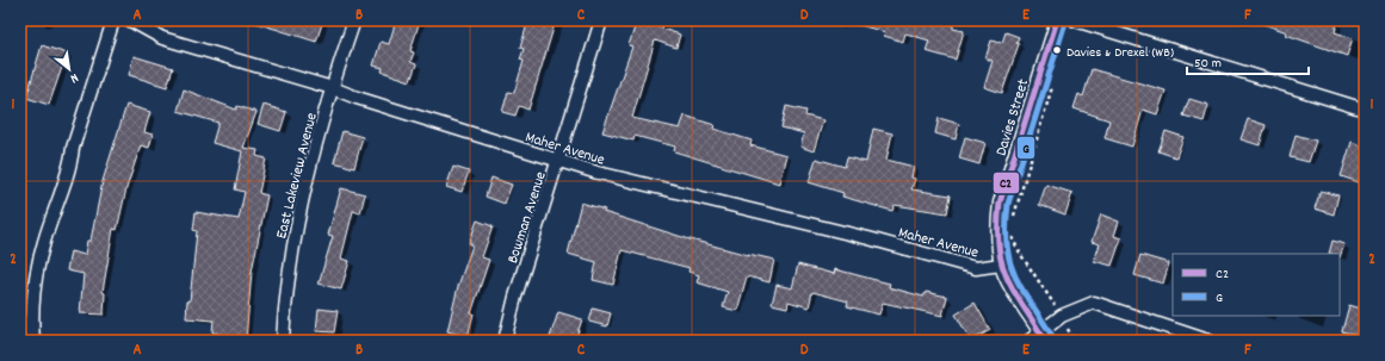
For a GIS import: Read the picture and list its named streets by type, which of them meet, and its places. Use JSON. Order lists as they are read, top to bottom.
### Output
{
  "streets": {
    "street": [
      "Davies Street",
      "Maher Avenue",
      "East Lakeview Avenue",
      "Bowman Avenue"
    ]
  },
  "crossings": [
    ["Davies Street", "Maher Avenue"],
    ["Maher Avenue", "East Lakeview Avenue"],
    ["Maher Avenue", "Bowman Avenue"]
  ],
  "places": ["Davies & Drexel (WB)"],
  "lines": ["transit line C2", "transit line G"],
  "legend": ["C2", "G"],
  "scale_bar": "50 m",
  "north": "bottom right",
  "grid": {
    "columns": [
      "A",
      "B",
      "C",
      "D",
      "E",
      "F"
    ],
    "rows": ["1", "2"]
  }
}
